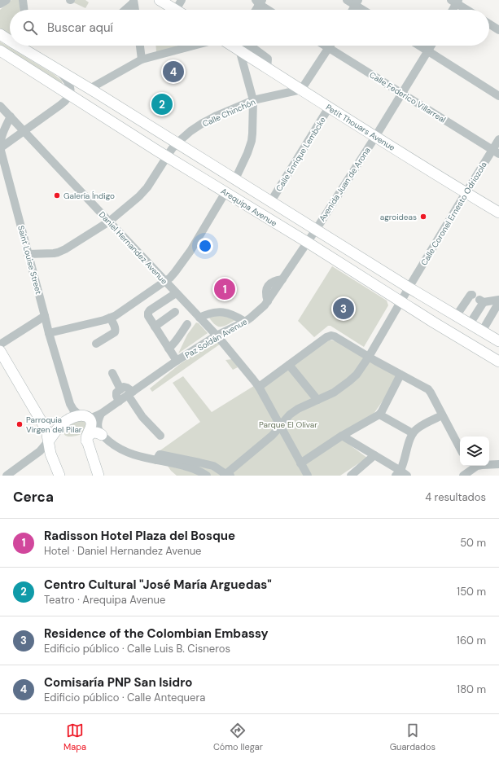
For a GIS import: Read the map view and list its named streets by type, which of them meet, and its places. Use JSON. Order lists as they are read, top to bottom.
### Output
{
  "streets": {
    "main road": ["Petit Thouars Avenue", "Arequipa Avenue"],
    "street": [
      "Calle Federico Villarreal",
      "Calle Chinchón",
      "Calle Enrique Lembcke",
      "Avenida Juan de Arona",
      "Calle Coronel Ernesto Odriozola",
      "Daniel Hernandez Avenue",
      "Saint Louise Street",
      "Paz Soldán Avenue"
    ]
  },
  "crossings": [
    ["Calle Federico Villarreal", "Avenida Juan de Arona"],
    ["Calle Federico Villarreal", "Calle Coronel Ernesto Odriozola"],
    ["Calle Chinchón", "Petit Thouars Avenue"],
    ["Calle Chinchón", "Arequipa Avenue"],
    ["Calle Chinchón", "Daniel Hernandez Avenue"],
    ["Calle Chinchón", "Saint Louise Street"],
    ["Petit Thouars Avenue", "Calle Enrique Lembcke"],
    ["Petit Thouars Avenue", "Avenida Juan de Arona"],
    ["Petit Thouars Avenue", "Calle Coronel Ernesto Odriozola"],
    ["Calle Enrique Lembcke", "Arequipa Avenue"],
    ["Avenida Juan de Arona", "Arequipa Avenue"],
    ["Avenida Juan de Arona", "Paz Soldán Avenue"],
    ["Arequipa Avenue", "Calle Coronel Ernesto Odriozola"],
    ["Arequipa Avenue", "Paz Soldán Avenue"],
    ["Calle Coronel Ernesto Odriozola", "Daniel Hernandez Avenue"],
    ["Daniel Hernandez Avenue", "Saint Louise Street"],
    ["Daniel Hernandez Avenue", "Paz Soldán Avenue"],
    ["Saint Louise Street", "Paz Soldán Avenue"]
  ],
  "parks": ["Parque El Olivar"],
  "places": ["Galería Índigo", "agroideas", "Parroquia Virgen del Pilar"],
  "page": {
    "search": "Buscar aquí",
    "pins": [
      "4",
      "2",
      "1",
      "3"
    ],
    "heading": ["Cerca", "4 resultados"],
    "list": [
      {
        "mark": "1",
        "name": "Radisson Hotel Plaza del Bosque",
        "note": "Hotel · Daniel Hernandez Avenue",
        "value": "50 m"
      },
      {
        "mark": "2",
        "name": "Centro Cultural \"José María Arguedas\"",
        "note": "Teatro · Arequipa Avenue",
        "value": "150 m"
      },
      {
        "mark": "3",
        "name": "Residence of the Colombian Embassy",
        "note": "Edificio público · Calle Luis B. Cisneros",
        "value": "160 m"
      },
      {
        "mark": "4",
        "name": "Comisaría PNP San Isidro",
        "note": "Edificio público · Calle Antequera",
        "value": "180 m"
      }
    ],
    "nav": ["Mapa", "Cómo llegar", "Guardados"]
  }
}
